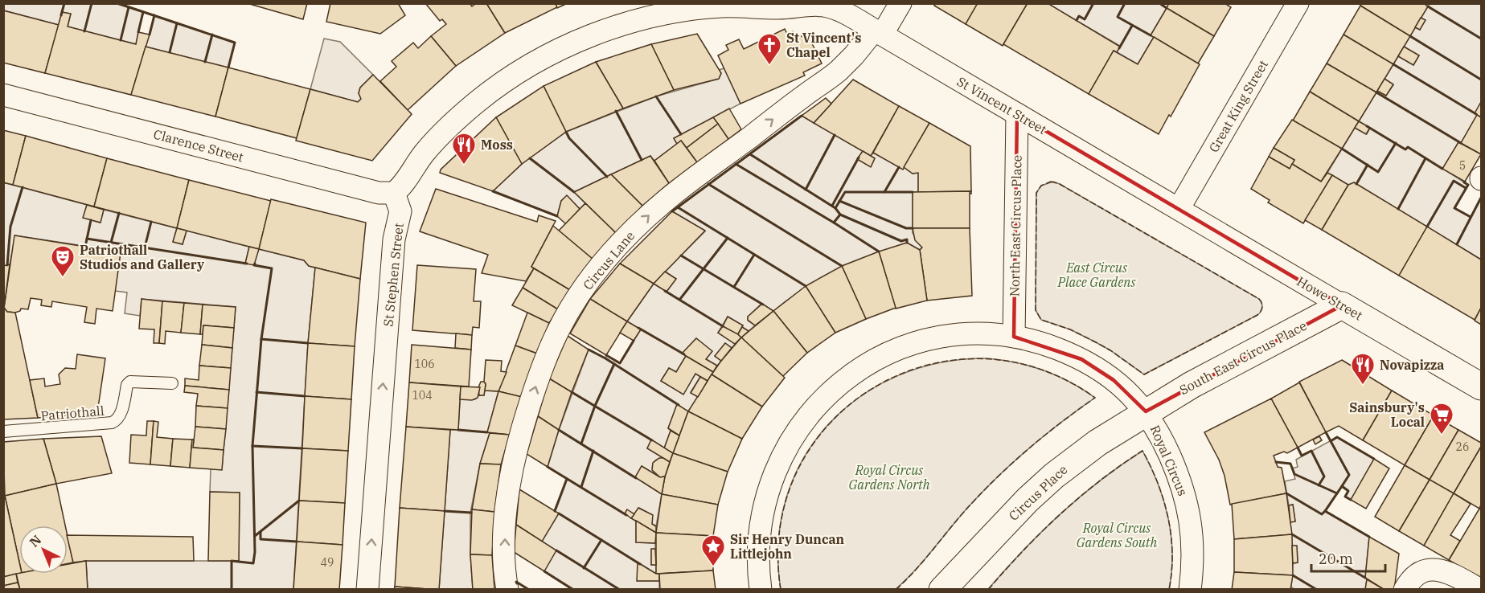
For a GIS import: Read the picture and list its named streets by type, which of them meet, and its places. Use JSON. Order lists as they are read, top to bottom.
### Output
{
  "streets": {
    "street": [
      "St Vincent Street",
      "Great King Street",
      "Clarence Street",
      "North East Circus Place",
      "Circus Lane",
      "St Stephen Street",
      "Howe Street",
      "South East Circus Place",
      "Royal Circus",
      "Circus Place"
    ],
    "lane": ["Patriothall"]
  },
  "crossings": [
    ["St Vincent Street", "Great King Street"],
    ["St Vincent Street", "North East Circus Place"],
    ["St Vincent Street", "Circus Lane"],
    ["St Vincent Street", "Howe Street"],
    ["Great King Street", "Howe Street"],
    ["Clarence Street", "St Stephen Street"],
    ["North East Circus Place", "Royal Circus"],
    ["Howe Street", "South East Circus Place"],
    ["South East Circus Place", "Royal Circus"],
    ["South East Circus Place", "Circus Place"],
    ["Royal Circus", "Circus Place"]
  ],
  "one_way": ["Circus Lane", "St Stephen Street"],
  "parks": ["East Circus Place Gardens", "Royal Circus Gardens North", "Royal Circus Gardens South"],
  "places": {
    "church": ["St Vincent's Chapel"],
    "restaurant": ["Moss", "Novapizza"],
    "theatre": ["Patriothall Studios and Gallery"],
    "supermarket": ["Sainsbury's Local"],
    "place": ["Sir Henry Duncan Littlejohn"]
  },
  "house_numbers": [
    "5",
    "106",
    "104",
    "26",
    "49"
  ],
  "scale_bar": "20 m",
  "north": "top left"
}
